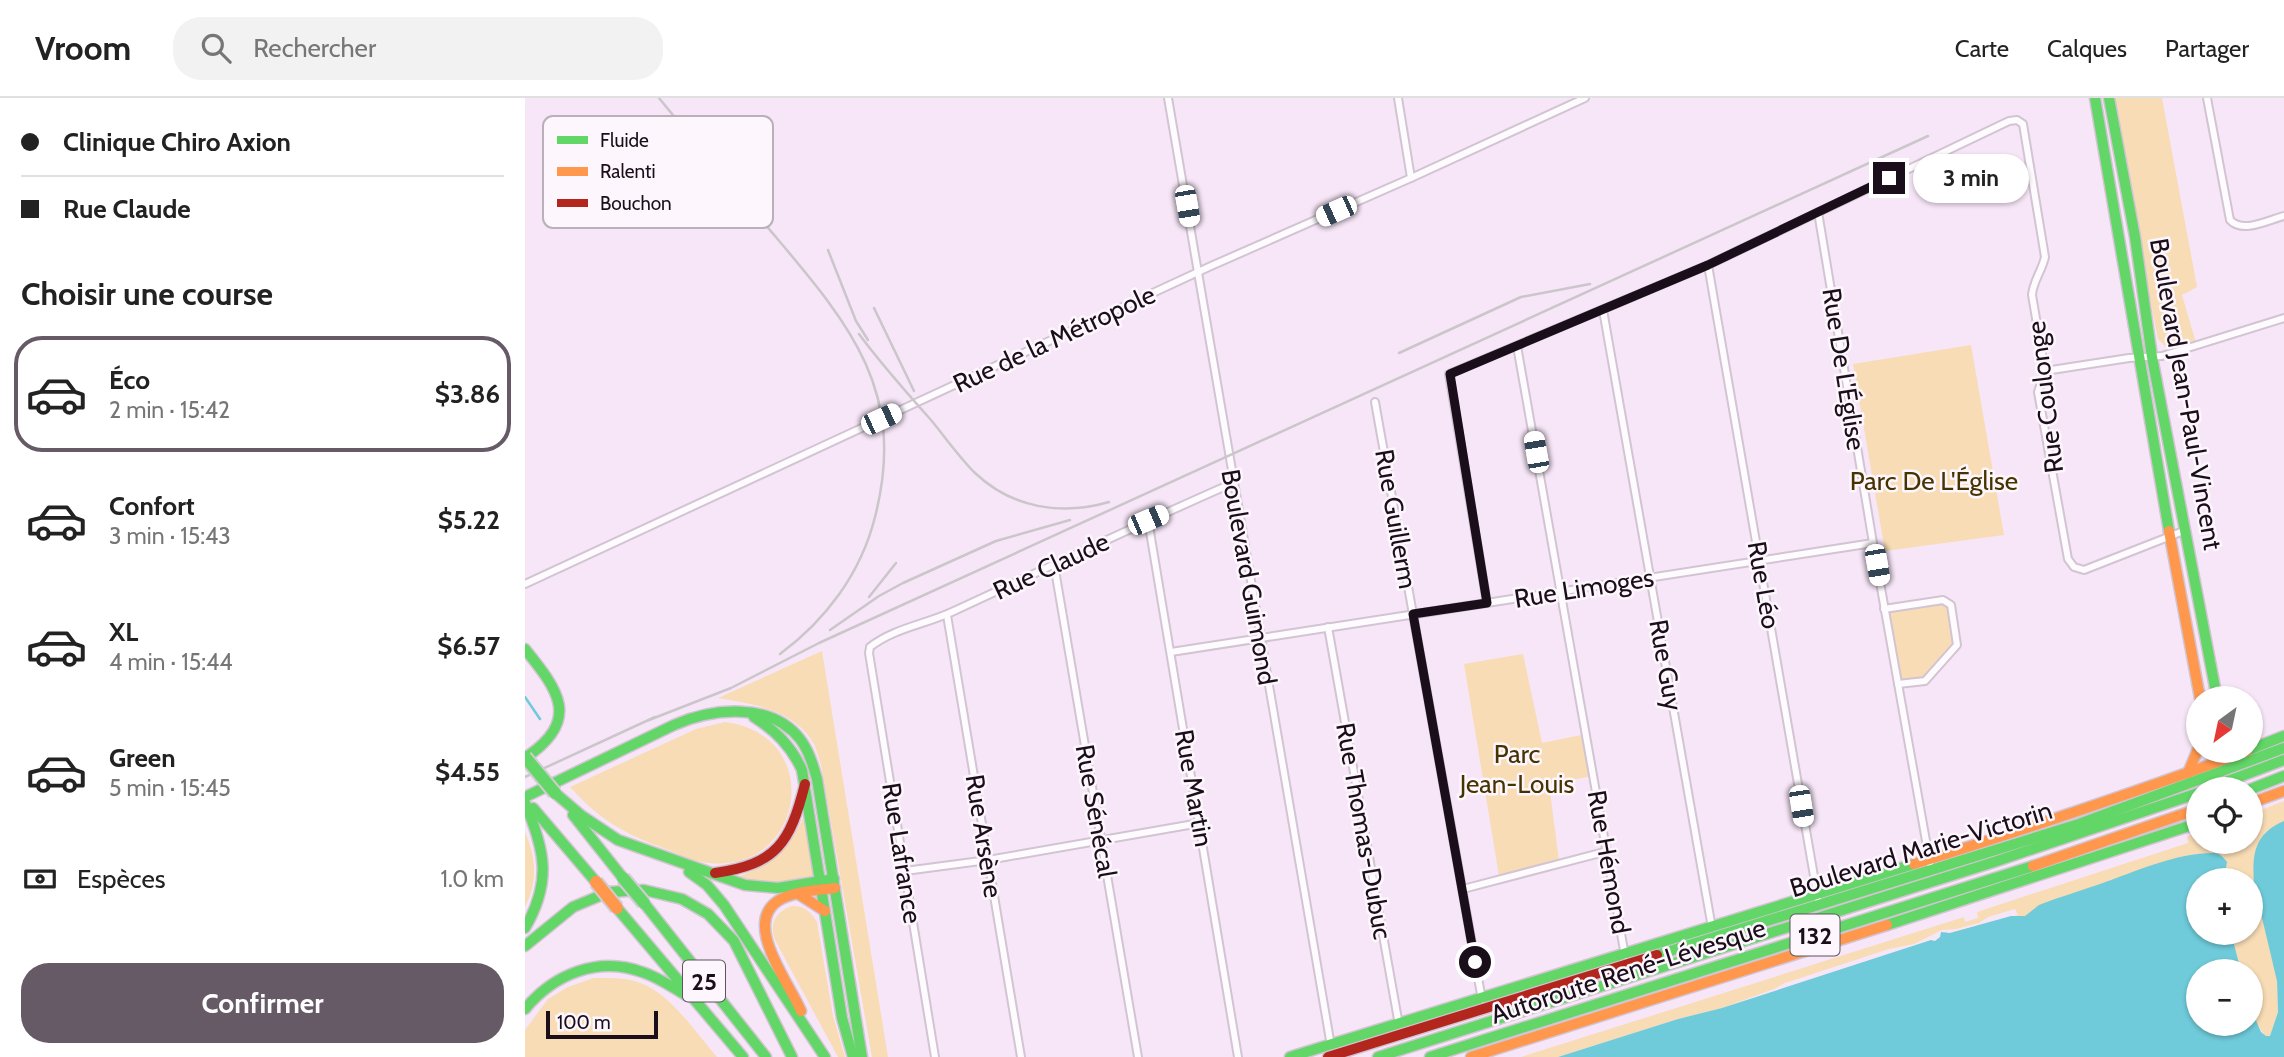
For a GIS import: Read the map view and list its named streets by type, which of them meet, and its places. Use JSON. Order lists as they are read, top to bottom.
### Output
{
  "streets": {
    "main road": [
      "Boulevard Jean-Paul-Vincent",
      "Boulevard Marie-Victorin",
      "132",
      "Autoroute René-Lévesque",
      "25"
    ],
    "street": [
      "Rue de la Métropole",
      "Rue De L'Église",
      "Rue Coulonge",
      "Rue Guillerm",
      "Rue Claude",
      "Boulevard Guimond",
      "Rue Léo",
      "Rue Limoges",
      "Rue Guy",
      "Rue Martin",
      "Rue Sénécal",
      "Rue Thomas-Dubuc",
      "Rue Arsène",
      "Rue Lafrance",
      "Rue Hémond"
    ]
  },
  "crossings": [
    ["Rue de la Métropole", "Boulevard Guimond"],
    ["Rue De L'Église", "Rue Coulonge"],
    ["Rue De L'Église", "Rue Limoges"],
    ["Rue De L'Église", "Boulevard Marie-Victorin"],
    ["Boulevard Jean-Paul-Vincent", "Rue Coulonge"],
    ["Rue Guillerm", "Rue Limoges"],
    ["Rue Guillerm", "Boulevard Marie-Victorin"],
    ["Rue Claude", "Boulevard Guimond"],
    ["Rue Claude", "Rue Martin"],
    ["Rue Claude", "Rue Sénécal"],
    ["Rue Claude", "Rue Arsène"],
    ["Rue Claude", "Rue Lafrance"],
    ["Boulevard Guimond", "Rue Limoges"],
    ["Boulevard Guimond", "Boulevard Marie-Victorin"],
    ["Rue Léo", "Rue Limoges"],
    ["Rue Léo", "Boulevard Marie-Victorin"],
    ["Rue Limoges", "Rue Guy"],
    ["Rue Limoges", "Rue Martin"],
    ["Rue Limoges", "Rue Thomas-Dubuc"],
    ["Rue Limoges", "Rue Hémond"],
    ["Rue Guy", "Boulevard Marie-Victorin"],
    ["Rue Thomas-Dubuc", "Boulevard Marie-Victorin"],
    ["Boulevard Marie-Victorin", "Rue Hémond"]
  ],
  "parks": ["Parc De L'Église", "Parc Jean-Louis"],
  "legend": ["Fluide", "Ralenti", "Bouchon"],
  "scale_bar": "100 m",
  "north": "bottom left",
  "page": {
    "header": "Vroom",
    "search": "Rechercher",
    "nav": ["Carte", "Calques", "Partager"],
    "banner": ["Clinique Chiro Axion", "Rue Claude"],
    "bubble": "3 min",
    "heading": "Choisir une course",
    "list": [
      {
        "name": "Éco",
        "note": "2 min · 15:42",
        "value": "$3.86"
      },
      {
        "name": "Confort",
        "note": "3 min · 15:43",
        "value": "$5.22"
      },
      {
        "name": "XL",
        "note": "4 min · 15:44",
        "value": "$6.57"
      },
      {
        "name": "Green",
        "note": "5 min · 15:45",
        "value": "$4.55"
      }
    ],
    "map_buttons": ["+", "−"],
    "pay": ["Espèces", "1.0 km"],
    "buttons": "Confirmer",
    "scale": "100 m"
  }
}
